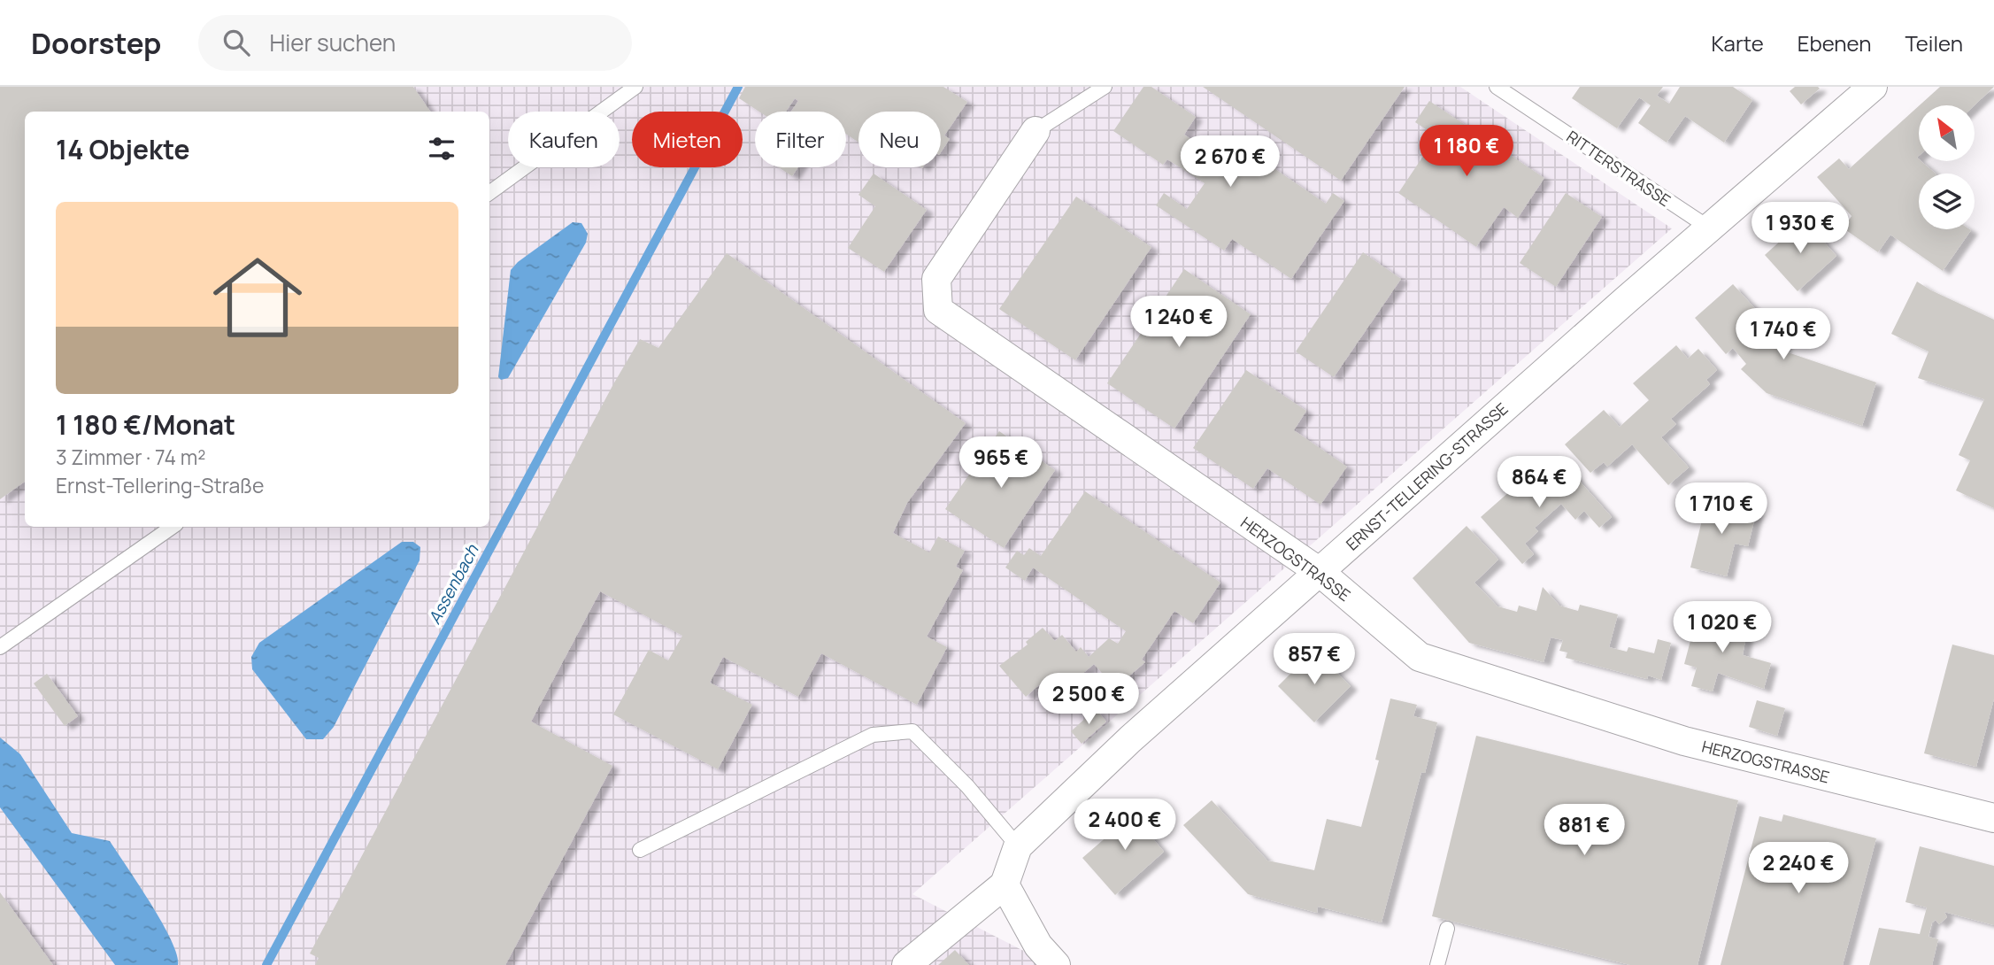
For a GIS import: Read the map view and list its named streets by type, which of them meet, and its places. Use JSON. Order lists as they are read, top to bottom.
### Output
{
  "streets": {
    "street": ["ERNST-TELLERING-STRASSE", "HERZOGSTRASSE"],
    "lane": ["RITTERSTRASSE"]
  },
  "crossings": [
    ["RITTERSTRASSE", "ERNST-TELLERING-STRASSE"],
    ["ERNST-TELLERING-STRASSE", "HERZOGSTRASSE"]
  ],
  "water": ["Assenbach"],
  "north": "top left",
  "page": {
    "header": "Doorstep",
    "search": "Hier suchen",
    "nav": ["Karte", "Ebenen", "Teilen"],
    "chip": [
      "Kaufen",
      "Mieten",
      "Filter",
      "Neu"
    ],
    "heading": "14 Objekte",
    "price": [
      "1 180 €",
      "2 670 €",
      "1 930 €",
      "1 240 €",
      "1 740 €",
      "965 €",
      "864 €",
      "1 710 €",
      "1 020 €",
      "857 €",
      "2 500 €",
      "2 400 €",
      "881 €",
      "2 240 €"
    ],
    "list": [
      {
        "name": "1 180 €/Monat",
        "note": "3 Zimmer · 74 m² · Ernst-Tellering-Straße"
      }
    ]
  }
}
